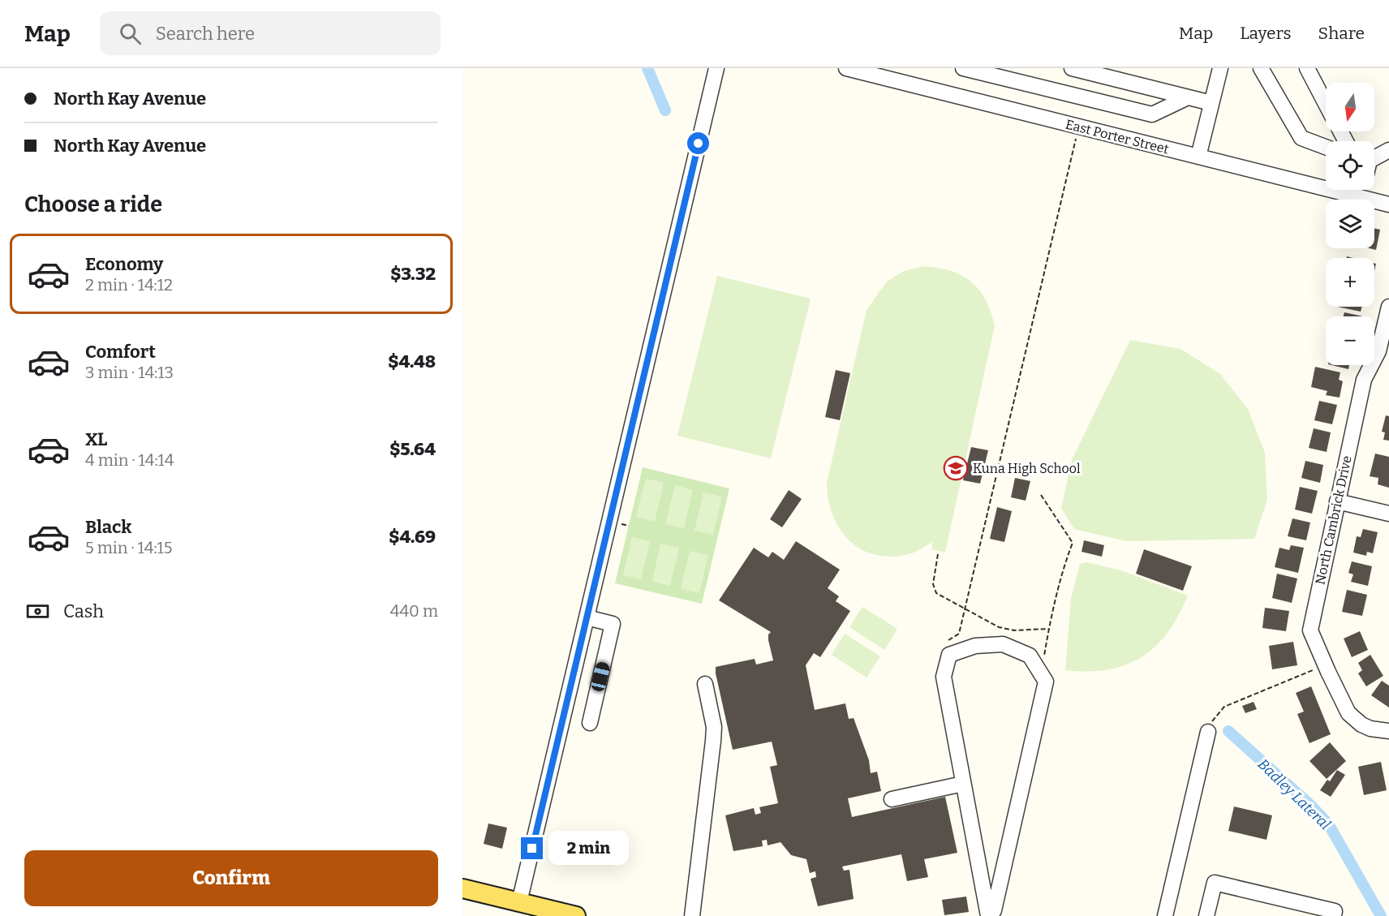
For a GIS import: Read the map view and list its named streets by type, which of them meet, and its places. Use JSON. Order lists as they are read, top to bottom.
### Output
{
  "streets": {
    "street": ["East Porter Street", "North Cambrick Drive"]
  },
  "water": ["Badley Lateral"],
  "places": {
    "school or university": ["Kuna High School"]
  },
  "north": "bottom",
  "page": {
    "header": "Map",
    "search": "Search here",
    "nav": ["Map", "Layers", "Share"],
    "banner": ["North Kay Avenue", "North Kay Avenue"],
    "map_buttons": ["+", "−"],
    "heading": "Choose a ride",
    "list": [
      {
        "name": "Economy",
        "note": "2 min · 14:12",
        "value": "$3.32"
      },
      {
        "name": "Comfort",
        "note": "3 min · 14:13",
        "value": "$4.48"
      },
      {
        "name": "XL",
        "note": "4 min · 14:14",
        "value": "$5.64"
      },
      {
        "name": "Black",
        "note": "5 min · 14:15",
        "value": "$4.69"
      }
    ],
    "pay": ["Cash", "440 m"],
    "bubble": "2 min",
    "buttons": "Confirm"
  }
}
